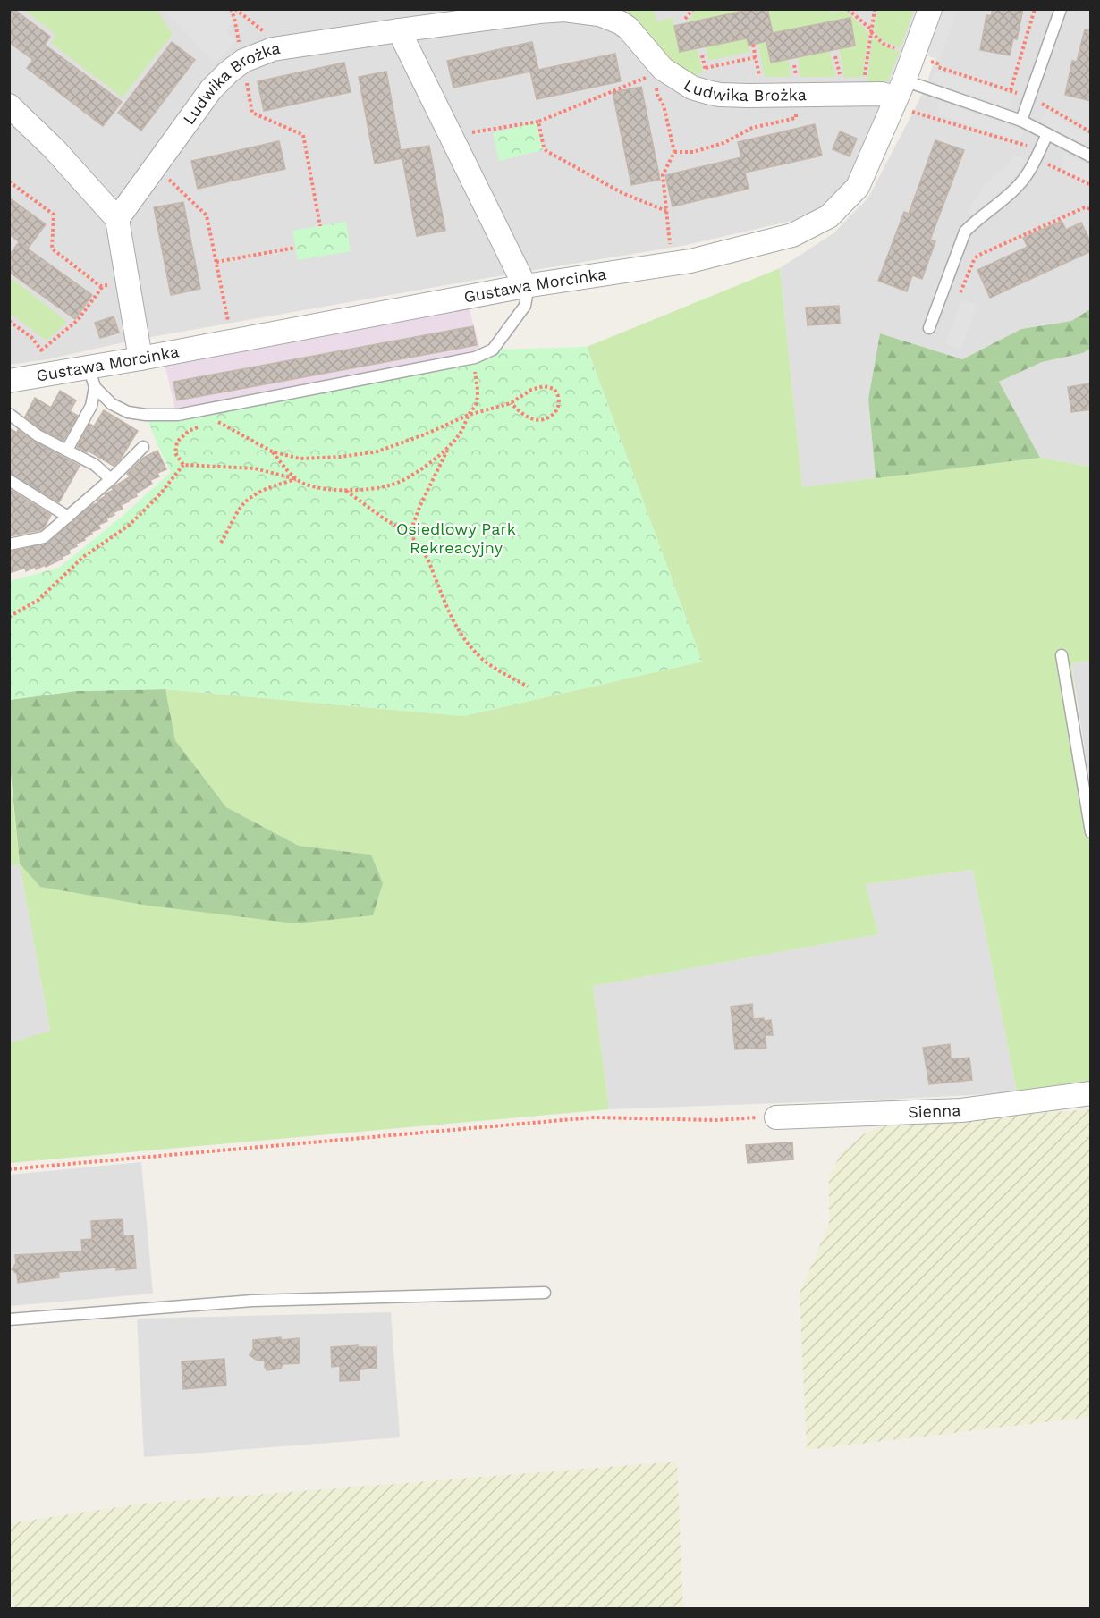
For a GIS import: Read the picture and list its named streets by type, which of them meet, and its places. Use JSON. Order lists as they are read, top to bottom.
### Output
{
  "streets": {
    "street": ["Ludwika Brożka", "Gustawa Morcinka", "Sienna"]
  },
  "crossings": [
    ["Ludwika Brożka", "Gustawa Morcinka"]
  ],
  "parks": ["Osiedlowy Park Rekreacyjny"]
}
